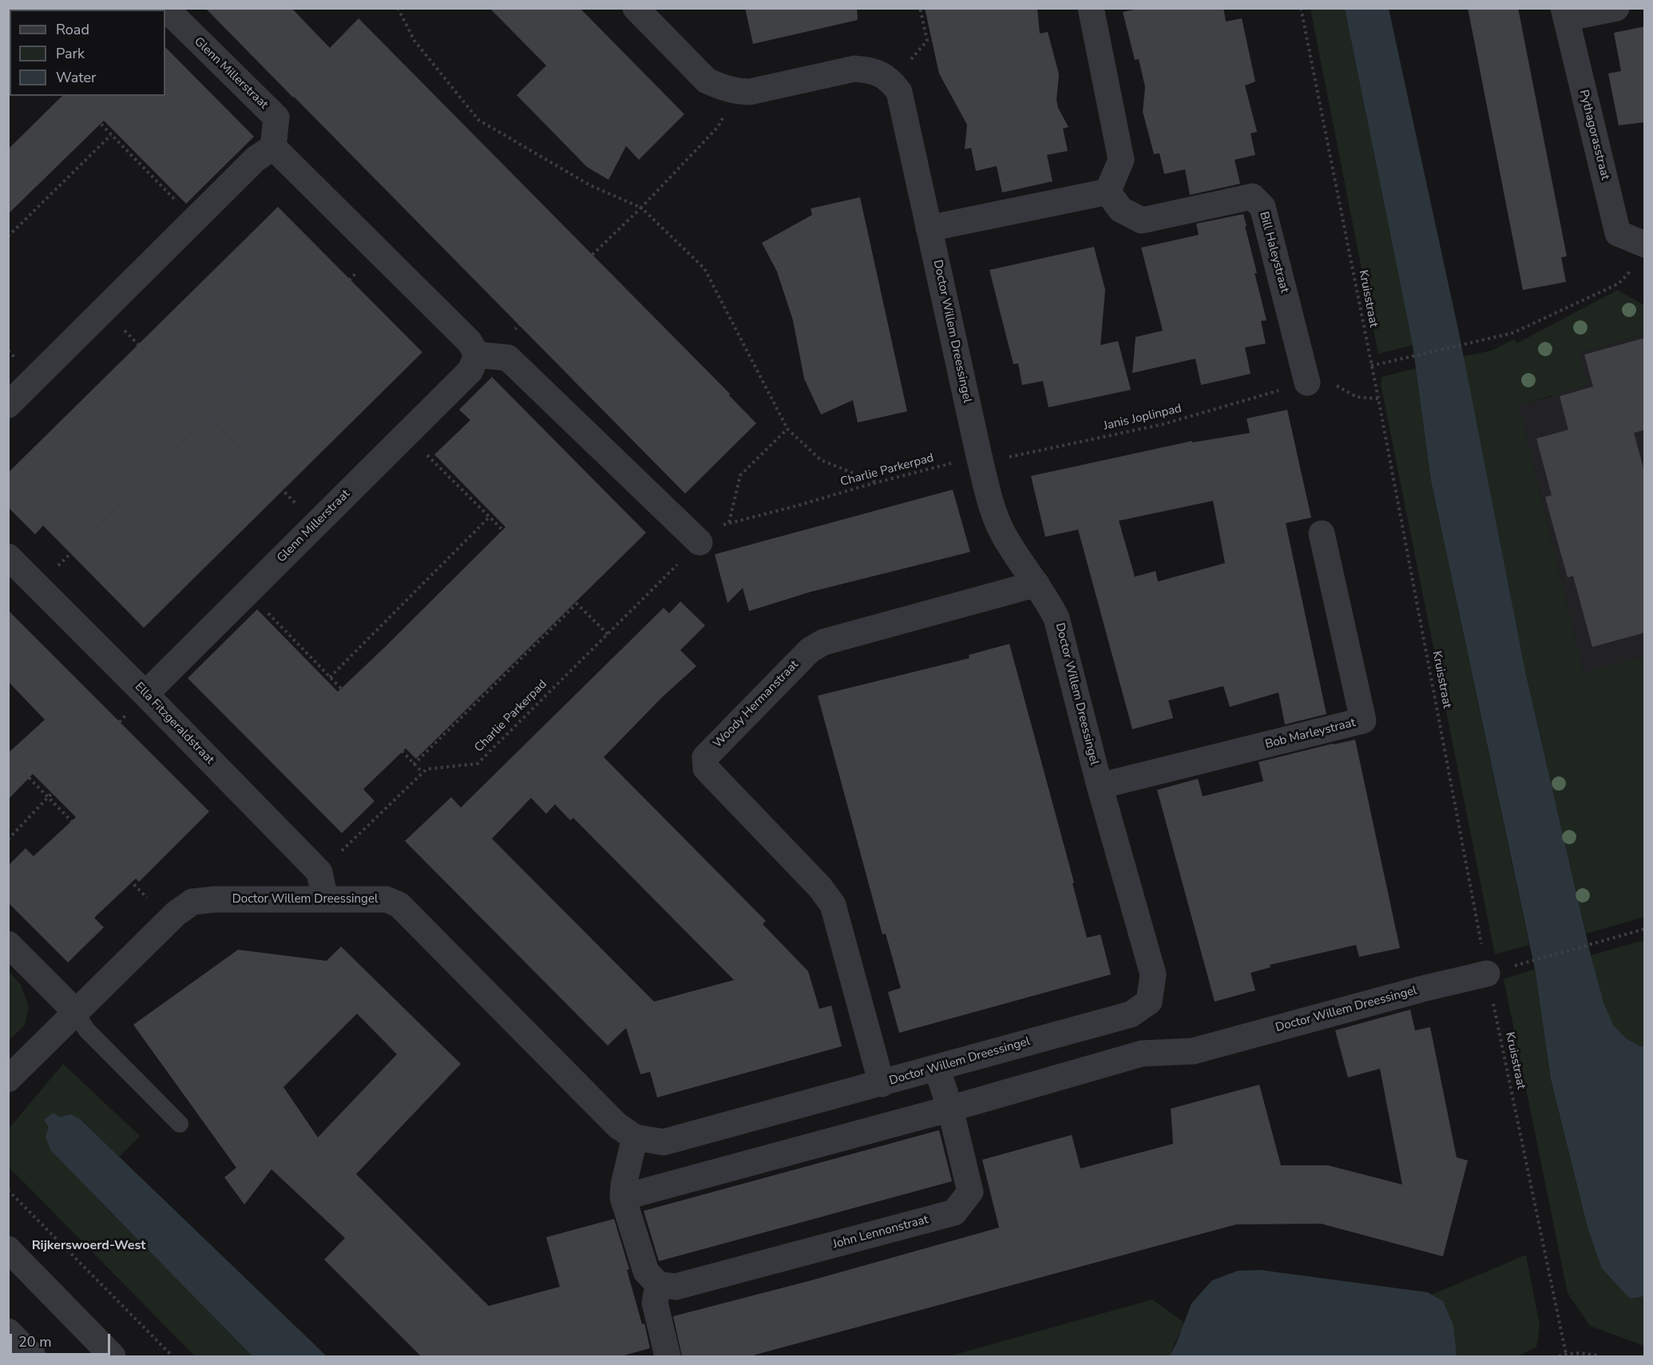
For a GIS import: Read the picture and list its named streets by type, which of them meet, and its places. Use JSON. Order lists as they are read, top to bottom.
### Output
{
  "streets": {
    "street": [
      "Glenn Millerstraat",
      "Pythagorasstraat",
      "Bill Haleystraat",
      "Doctor Willem Dreessingel",
      "Woody Hermanstraat",
      "Ella Fitzgeraldstraat",
      "Bob Marleystraat",
      "John Lennonstraat"
    ],
    "path": ["Kruisstraat", "Janis Joplinpad", "Charlie Parkerpad"]
  },
  "crossings": [
    ["Glenn Millerstraat", "Ella Fitzgeraldstraat"],
    ["Bill Haleystraat", "Janis Joplinpad"],
    ["Kruisstraat", "Doctor Willem Dreessingel"],
    ["Kruisstraat", "Janis Joplinpad"],
    ["Doctor Willem Dreessingel", "Janis Joplinpad"],
    ["Doctor Willem Dreessingel", "Charlie Parkerpad"],
    ["Doctor Willem Dreessingel", "Woody Hermanstraat"],
    ["Doctor Willem Dreessingel", "Bob Marleystraat"],
    ["Doctor Willem Dreessingel", "John Lennonstraat"],
    ["Janis Joplinpad", "Charlie Parkerpad"]
  ],
  "districts": ["Rijkerswoerd-West"],
  "legend": ["Road", "Park", "Water"],
  "scale_bar": "20 m"
}
